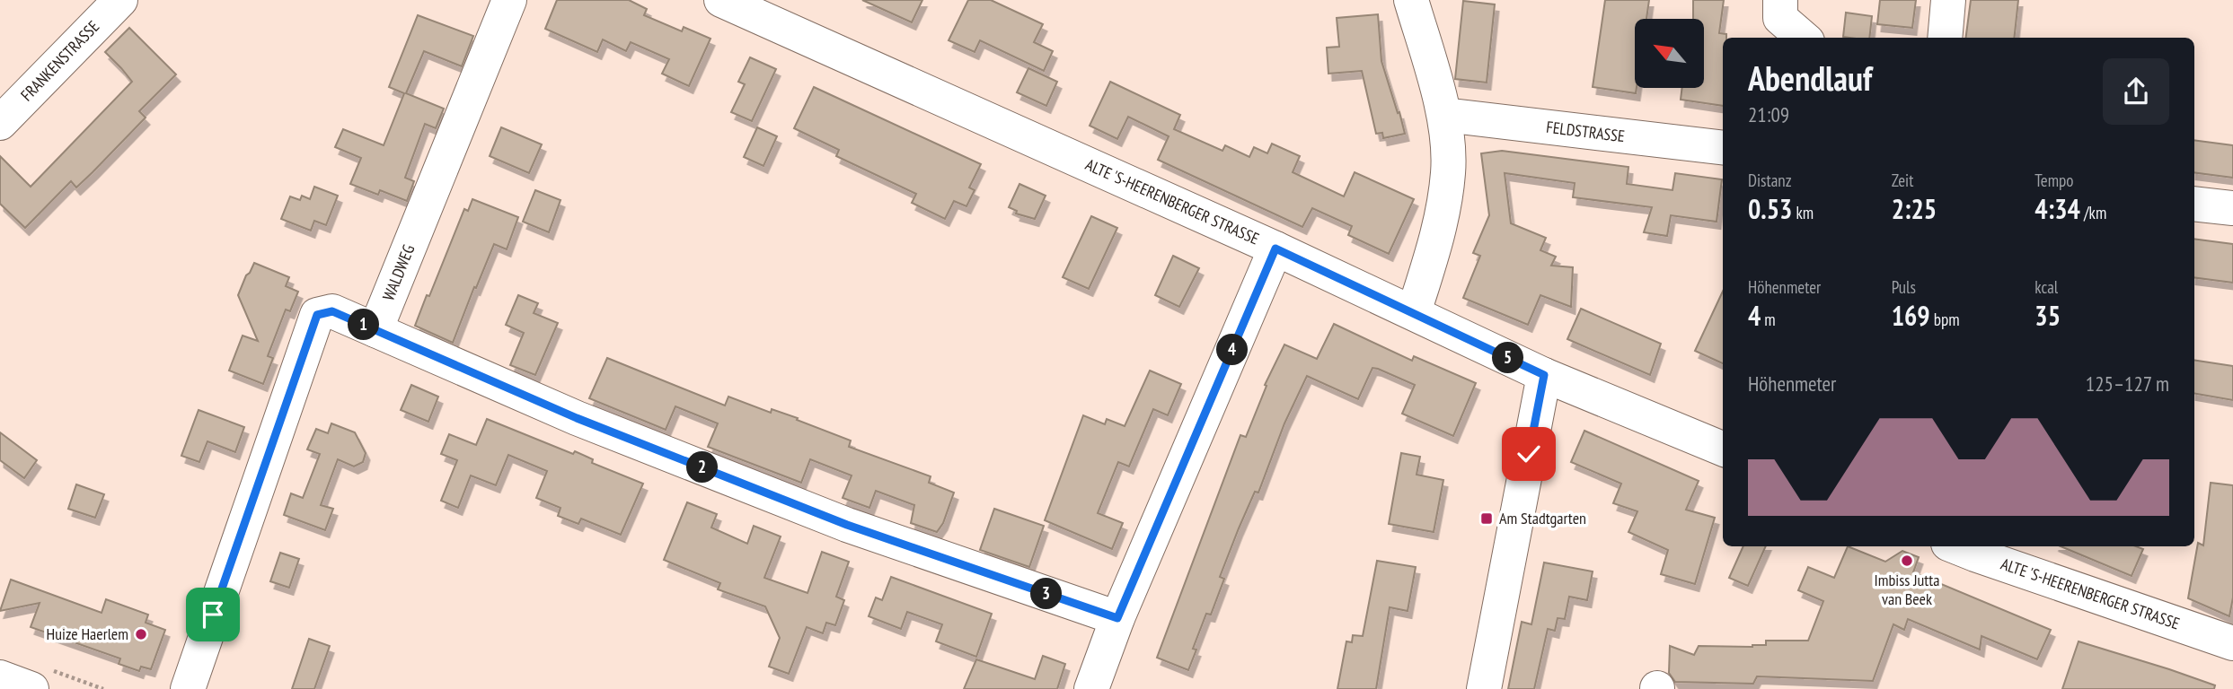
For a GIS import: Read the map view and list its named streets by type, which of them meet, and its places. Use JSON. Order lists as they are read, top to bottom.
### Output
{
  "streets": {
    "street": [
      "FRANKENSTRASSE",
      "FELDSTRASSE",
      "ALTE 'S-HEERENBERGER STRASSE",
      "WALDWEG"
    ]
  },
  "places": {
    "transit": ["Am Stadtgarten"],
    "other": ["Imbiss Jutta van Beek", "Huize Haerlem"]
  },
  "north": "top left",
  "page": {
    "heading": ["Abendlauf", "21:09"],
    "stats": [
      ["Distanz", "0.53 km"],
      ["Zeit", "2:25"],
      ["Tempo", "4:34 /km"],
      ["Höhenmeter", "4 m"],
      ["Puls", "169 bpm"],
      ["kcal", "35"]
    ],
    "pins": [
      "1",
      "4",
      "5",
      "2",
      "3"
    ],
    "chart": ["Höhenmeter", "125–127 m"]
  }
}
